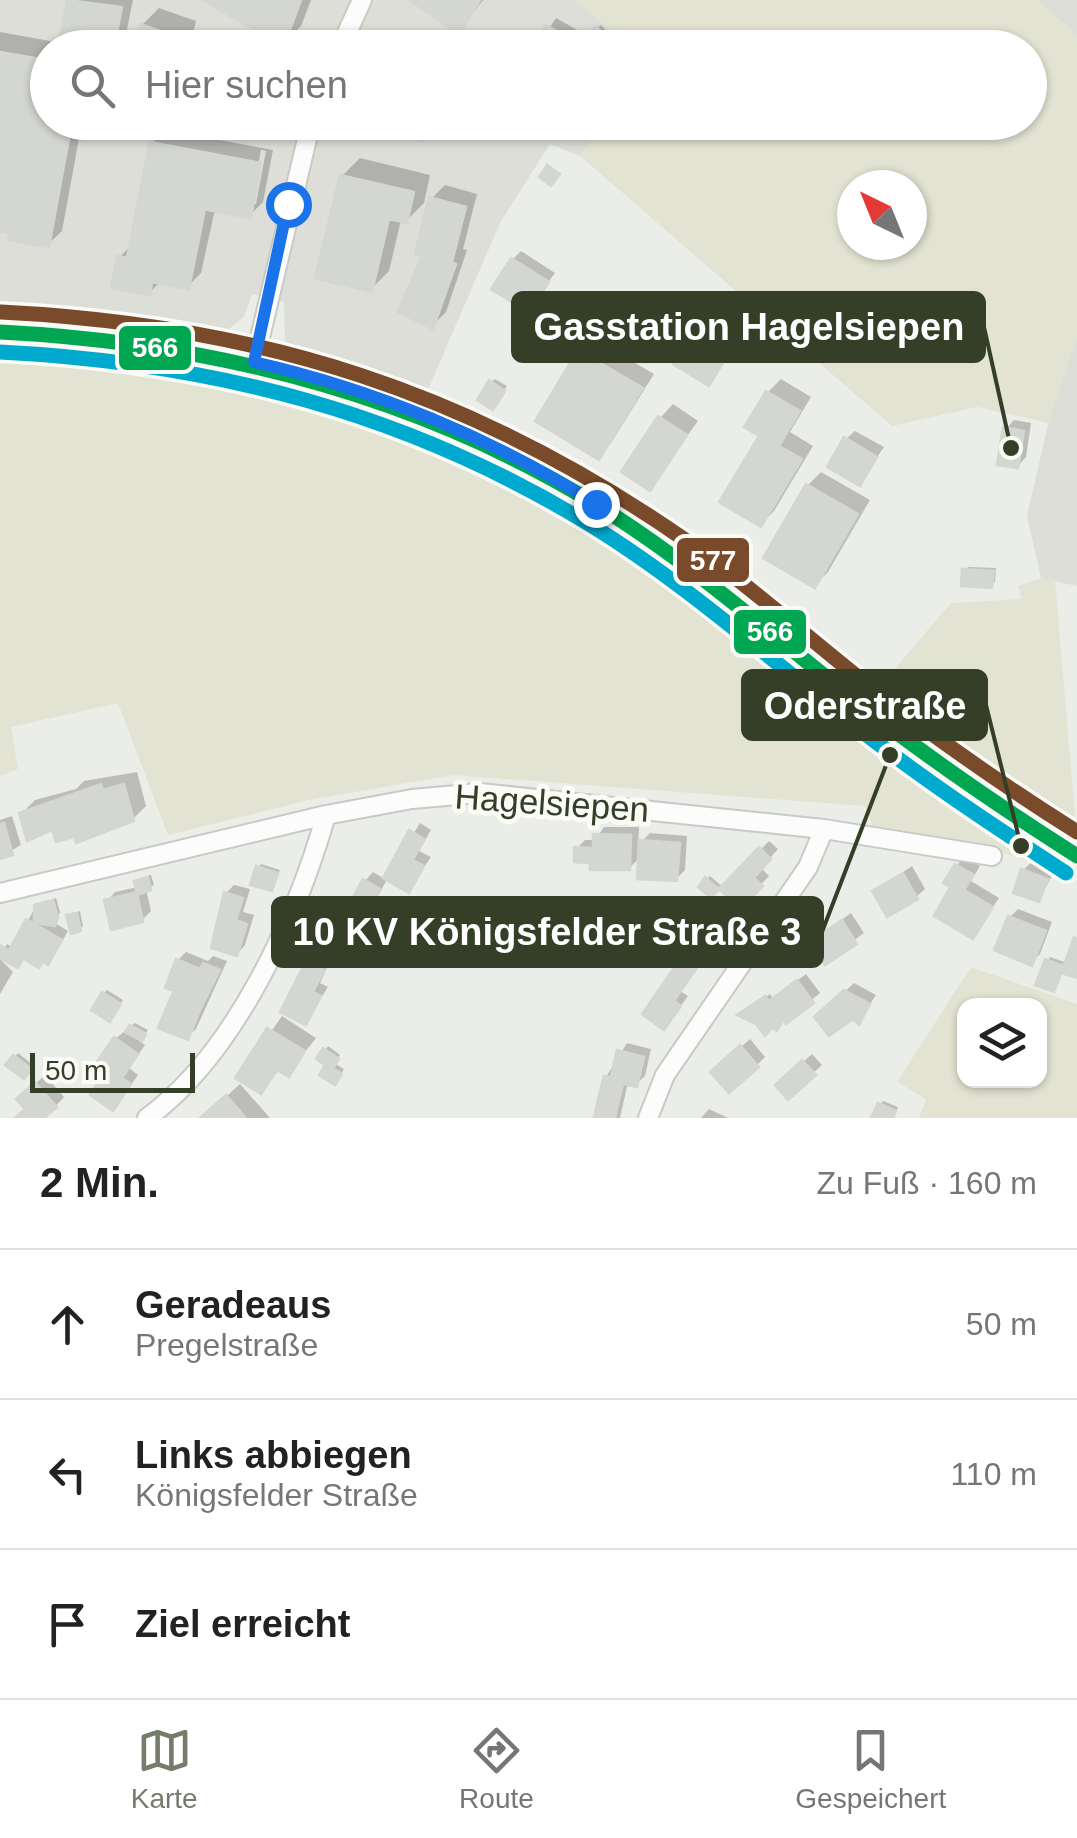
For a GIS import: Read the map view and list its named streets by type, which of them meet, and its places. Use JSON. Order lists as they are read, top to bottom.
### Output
{
  "streets": {
    "street": ["Hagelsiepen"]
  },
  "places": ["Gasstation Hagelsiepen", "10 KV Königsfelder Straße 3", "Oderstraße"],
  "lines": ["transit line 577", "transit line 566"],
  "scale_bar": "50 m",
  "north": "top left",
  "page": {
    "search": "Hier suchen",
    "scale": "50 m",
    "heading": ["2 Min.", "Zu Fuß · 160 m"],
    "list": [
      ["Geradeaus", "Pregelstraße", "50 m"],
      ["Links abbiegen", "Königsfelder Straße", "110 m"],
      "Ziel erreicht"
    ],
    "nav": ["Karte", "Route", "Gespeichert"]
  }
}
